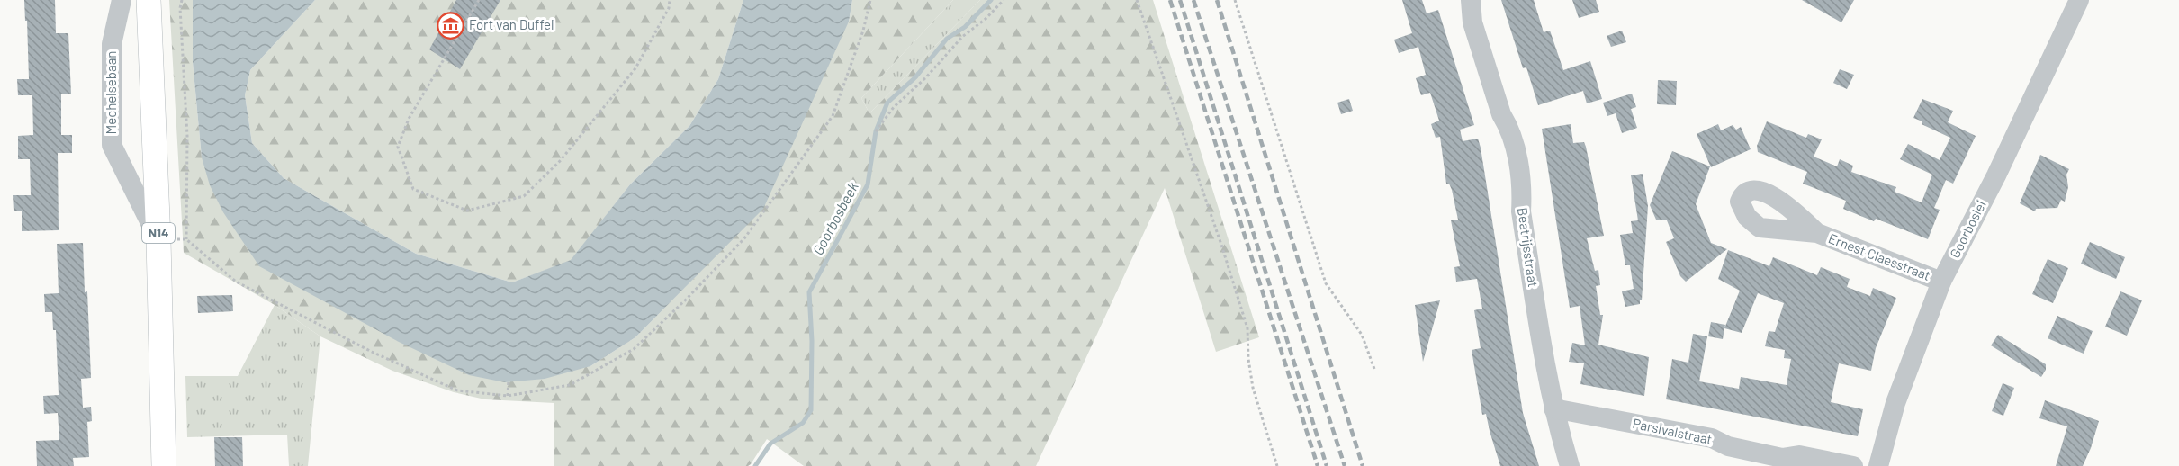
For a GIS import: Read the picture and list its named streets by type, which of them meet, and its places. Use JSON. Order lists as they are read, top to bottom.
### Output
{
  "streets": {
    "main road": ["Mechelsebaan", "N14"],
    "street": [
      "Goorboslei",
      "Beatrijsstraat",
      "Ernest Claesstraat",
      "Parsivalstraat"
    ]
  },
  "crossings": [
    ["Goorboslei", "Ernest Claesstraat"],
    ["Beatrijsstraat", "Parsivalstraat"]
  ],
  "water": ["Goorbosbeek"],
  "places": {
    "museum": ["Fort van Duffel"]
  }
}
